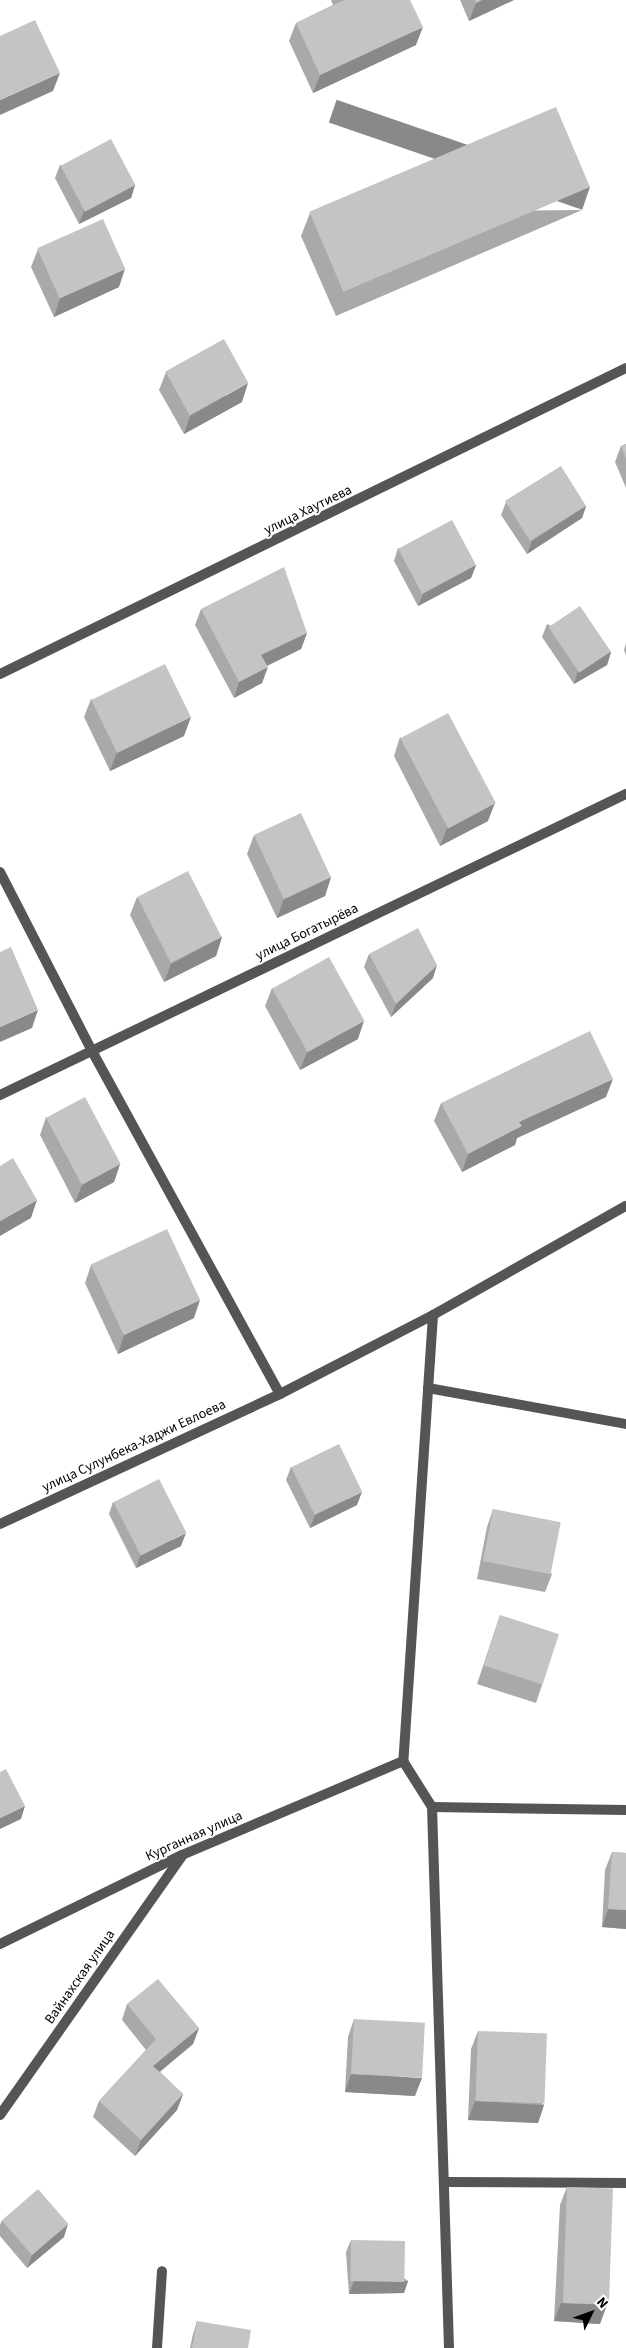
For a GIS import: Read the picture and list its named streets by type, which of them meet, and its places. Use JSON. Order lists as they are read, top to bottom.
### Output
{
  "streets": {
    "street": [
      "улица Хаутиева",
      "улица Богатырёва",
      "улица Сулунбека-Хаджи Евлоева",
      "Курганная улица",
      "Вайнахская улица"
    ]
  },
  "crossings": [
    ["Курганная улица", "Вайнахская улица"]
  ],
  "north": "top right"
}
